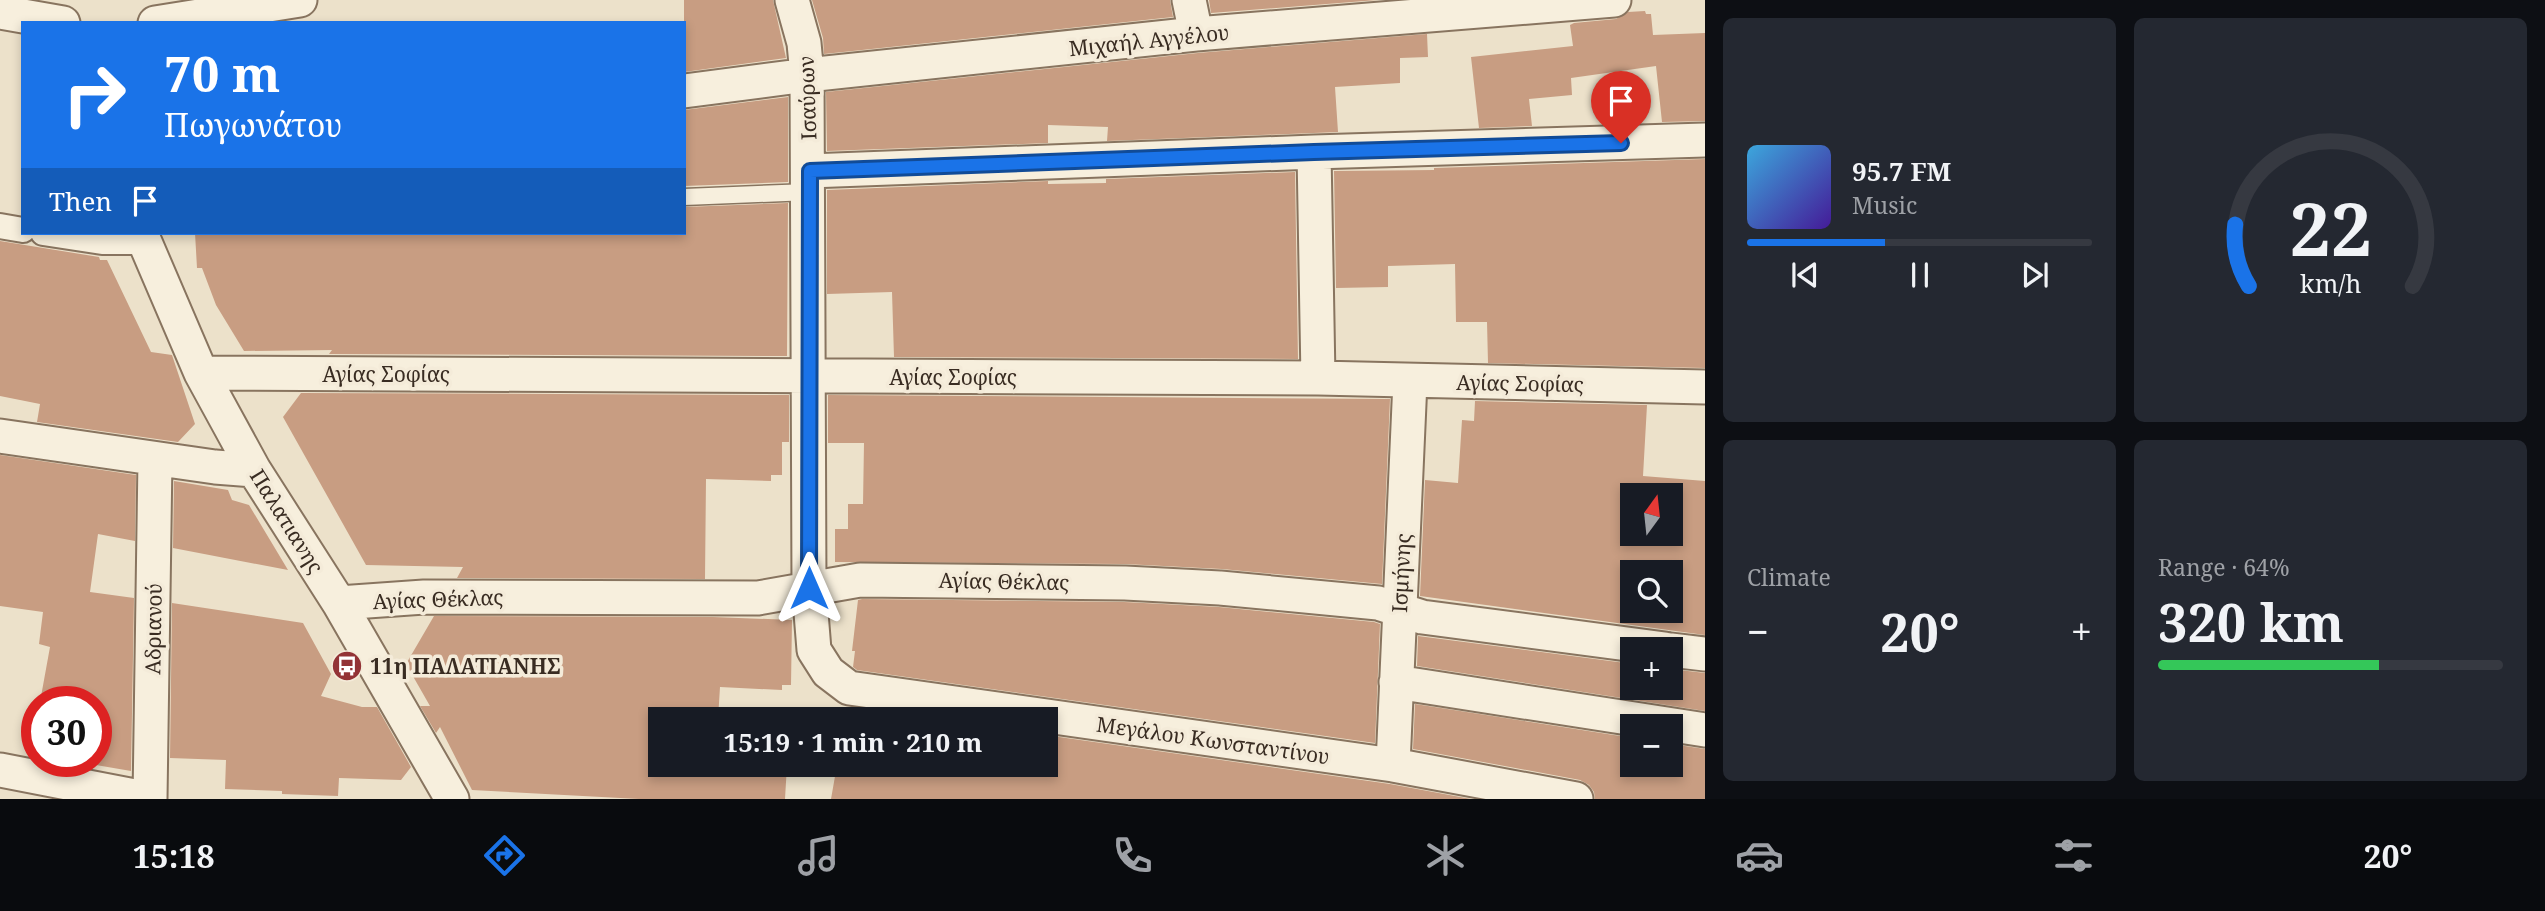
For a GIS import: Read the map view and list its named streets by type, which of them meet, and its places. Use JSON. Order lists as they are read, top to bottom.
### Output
{
  "streets": {
    "street": [
      "Μιχαήλ Αγγέλου",
      "Ισαύρων",
      "Αγίας Σοφίας",
      "Παλατιανης",
      "Ισμήνης",
      "Αγίας Θέκλας",
      "Αδριανού",
      "Μεγάλου Κωνσταντίνου"
    ]
  },
  "crossings": [
    ["Μιχαήλ Αγγέλου", "Ισαύρων"],
    ["Ισαύρων", "Αγίας Σοφίας"],
    ["Ισαύρων", "Αγίας Θέκλας"],
    ["Ισαύρων", "Μεγάλου Κωνσταντίνου"],
    ["Αγίας Σοφίας", "Παλατιανης"],
    ["Αγίας Σοφίας", "Ισμήνης"],
    ["Παλατιανης", "Αγίας Θέκλας"],
    ["Ισμήνης", "Αγίας Θέκλας"],
    ["Ισμήνης", "Μεγάλου Κωνσταντίνου"]
  ],
  "places": {
    "bus stop": ["11η ΠΑΛΑΤΙΑΝΗΣ"]
  },
  "north": "top",
  "page": {
    "turn": ["70 m", "Πωγωνάτου"],
    "song": ["95.7 FM", "Music"],
    "then": "Then",
    "tile": [
      "Climate",
      ["Range · 64%", "320 km"]
    ],
    "map_buttons": ["+", "−"],
    "heat": ["−", "20°", "+"],
    "limit": "30",
    "trip": "15:19 · 1 min · 210 m",
    "tabs": ["15:18", "20°"],
    "gauge": ["22", "km/h"]
  }
}
